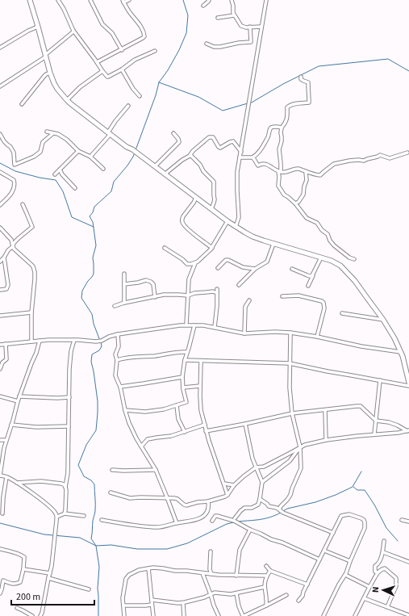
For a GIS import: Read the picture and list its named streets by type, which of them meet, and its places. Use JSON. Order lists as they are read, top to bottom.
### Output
{
  "scale_bar": "200 m",
  "north": "left"
}
